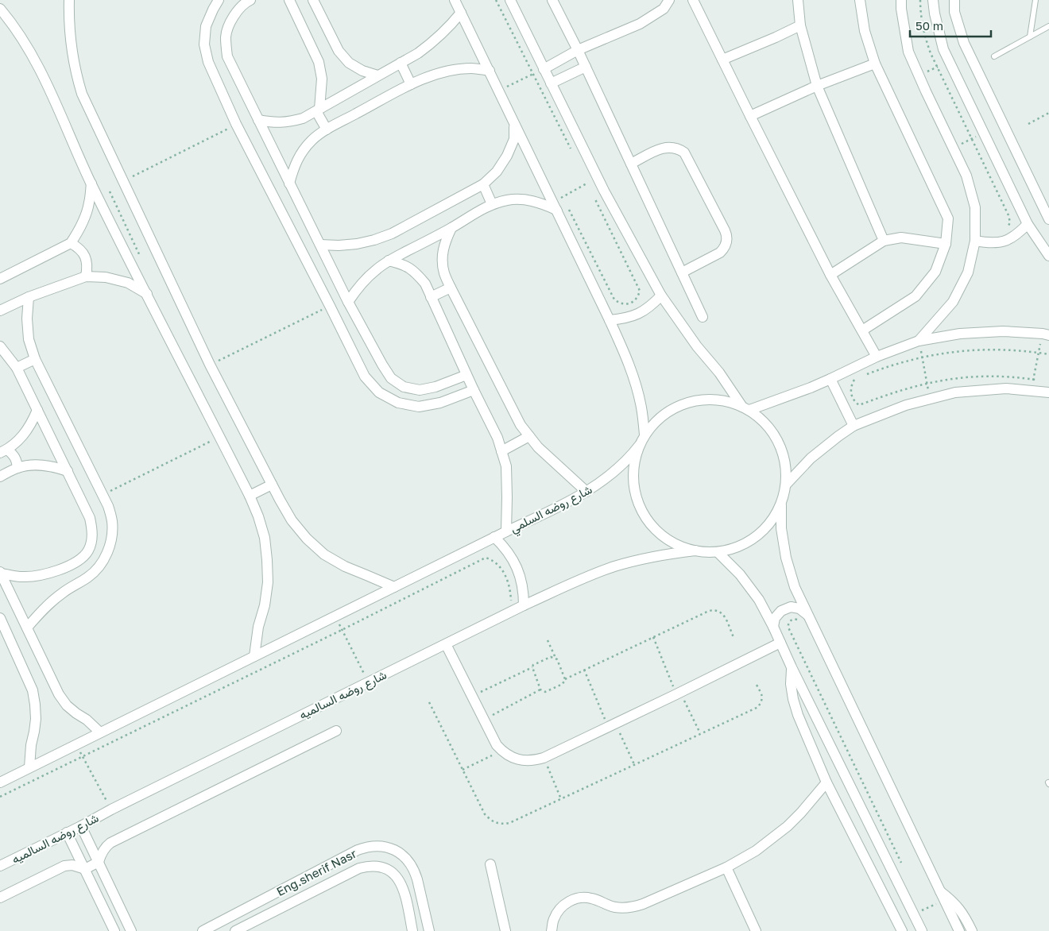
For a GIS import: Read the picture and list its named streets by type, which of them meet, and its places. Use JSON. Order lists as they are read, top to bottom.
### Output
{
  "streets": {
    "street": ["شارع روضه السلمي", "شارع روضه السالميه", "Eng.sherif Nasr"]
  },
  "scale_bar": "50 m"
}
